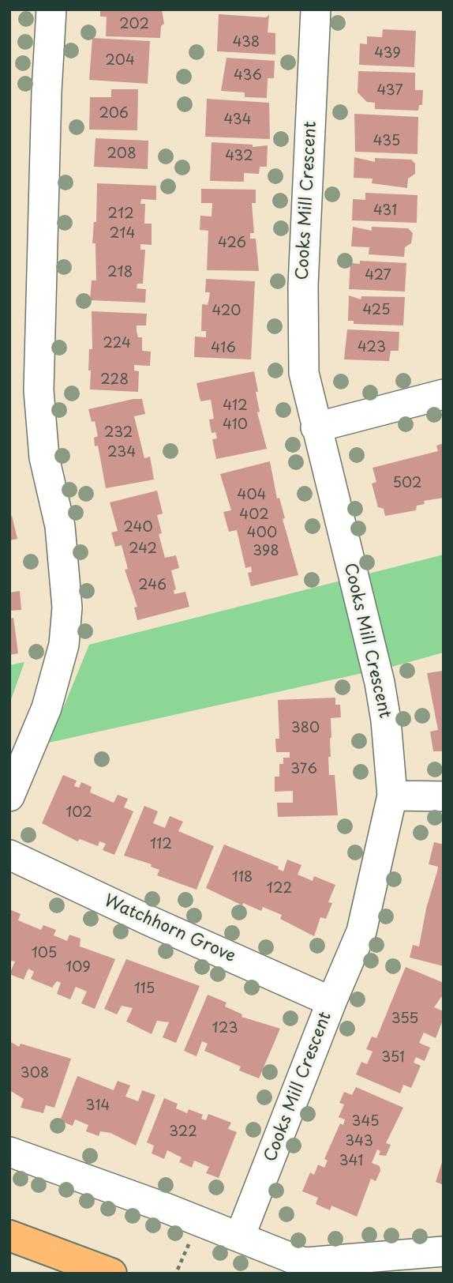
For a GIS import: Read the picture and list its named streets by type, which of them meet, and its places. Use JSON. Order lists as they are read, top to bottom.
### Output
{
  "streets": {
    "street": ["Cooks Mill Crescent", "Watchhorn Grove"]
  },
  "crossings": [
    ["Cooks Mill Crescent", "Watchhorn Grove"]
  ],
  "house_numbers": [
    "202",
    "438",
    "439",
    "204",
    "436",
    "437",
    "206",
    "434",
    "435",
    "208",
    "432",
    "431",
    "212",
    "214",
    "426",
    "218",
    "427",
    "425",
    "420",
    "224",
    "423",
    "416",
    "228",
    "412",
    "410",
    "232",
    "234",
    "502",
    "404",
    "402",
    "240",
    "400",
    "242",
    "398",
    "246",
    "380",
    "376",
    "102",
    "112",
    "118",
    "122",
    "105",
    "109",
    "115",
    "355",
    "123",
    "351",
    "308",
    "314",
    "345",
    "322",
    "343",
    "341"
  ]
}
